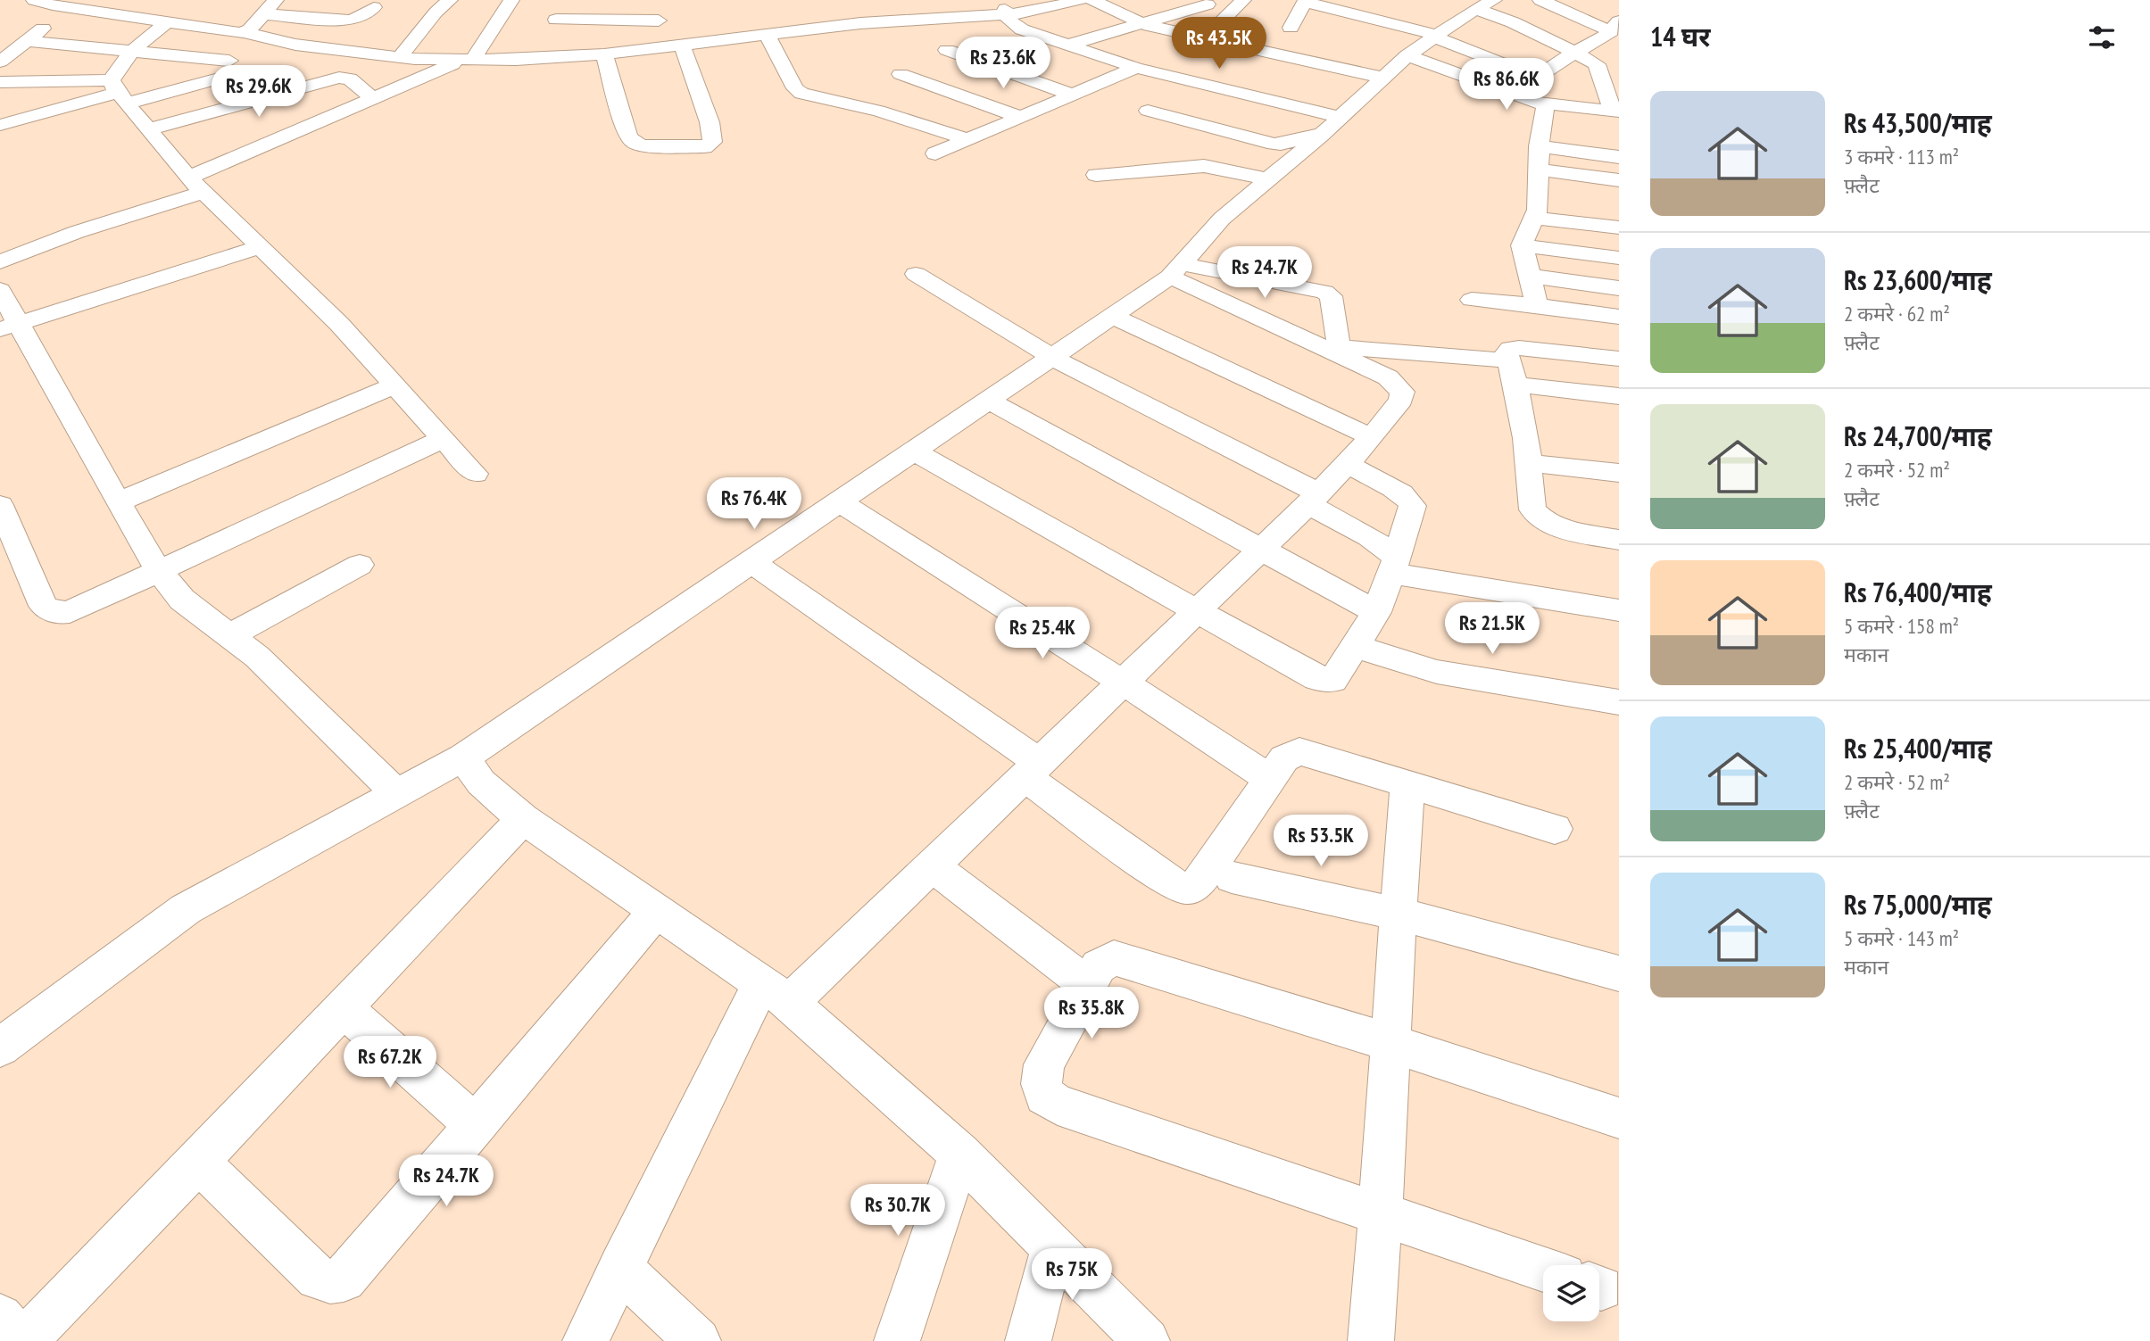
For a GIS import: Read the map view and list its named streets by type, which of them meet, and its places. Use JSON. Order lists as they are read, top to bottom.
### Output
{
  "page": {
    "heading": "14 घर",
    "price": [
      "Rs 43.5K",
      "Rs 23.6K",
      "Rs 86.6K",
      "Rs 29.6K",
      "Rs 24.7K",
      "Rs 76.4K",
      "Rs 21.5K",
      "Rs 25.4K",
      "Rs 53.5K",
      "Rs 35.8K",
      "Rs 67.2K",
      "Rs 24.7K",
      "Rs 30.7K",
      "Rs 75K"
    ],
    "list": [
      {
        "name": "Rs 43,500/माह",
        "note": "3 कमरे · 113 m² · फ़्लैट"
      },
      {
        "name": "Rs 23,600/माह",
        "note": "2 कमरे · 62 m² · फ़्लैट"
      },
      {
        "name": "Rs 24,700/माह",
        "note": "2 कमरे · 52 m² · फ़्लैट"
      },
      {
        "name": "Rs 76,400/माह",
        "note": "5 कमरे · 158 m² · मकान"
      },
      {
        "name": "Rs 25,400/माह",
        "note": "2 कमरे · 52 m² · फ़्लैट"
      },
      {
        "name": "Rs 75,000/माह",
        "note": "5 कमरे · 143 m² · मकान"
      }
    ]
  }
}
